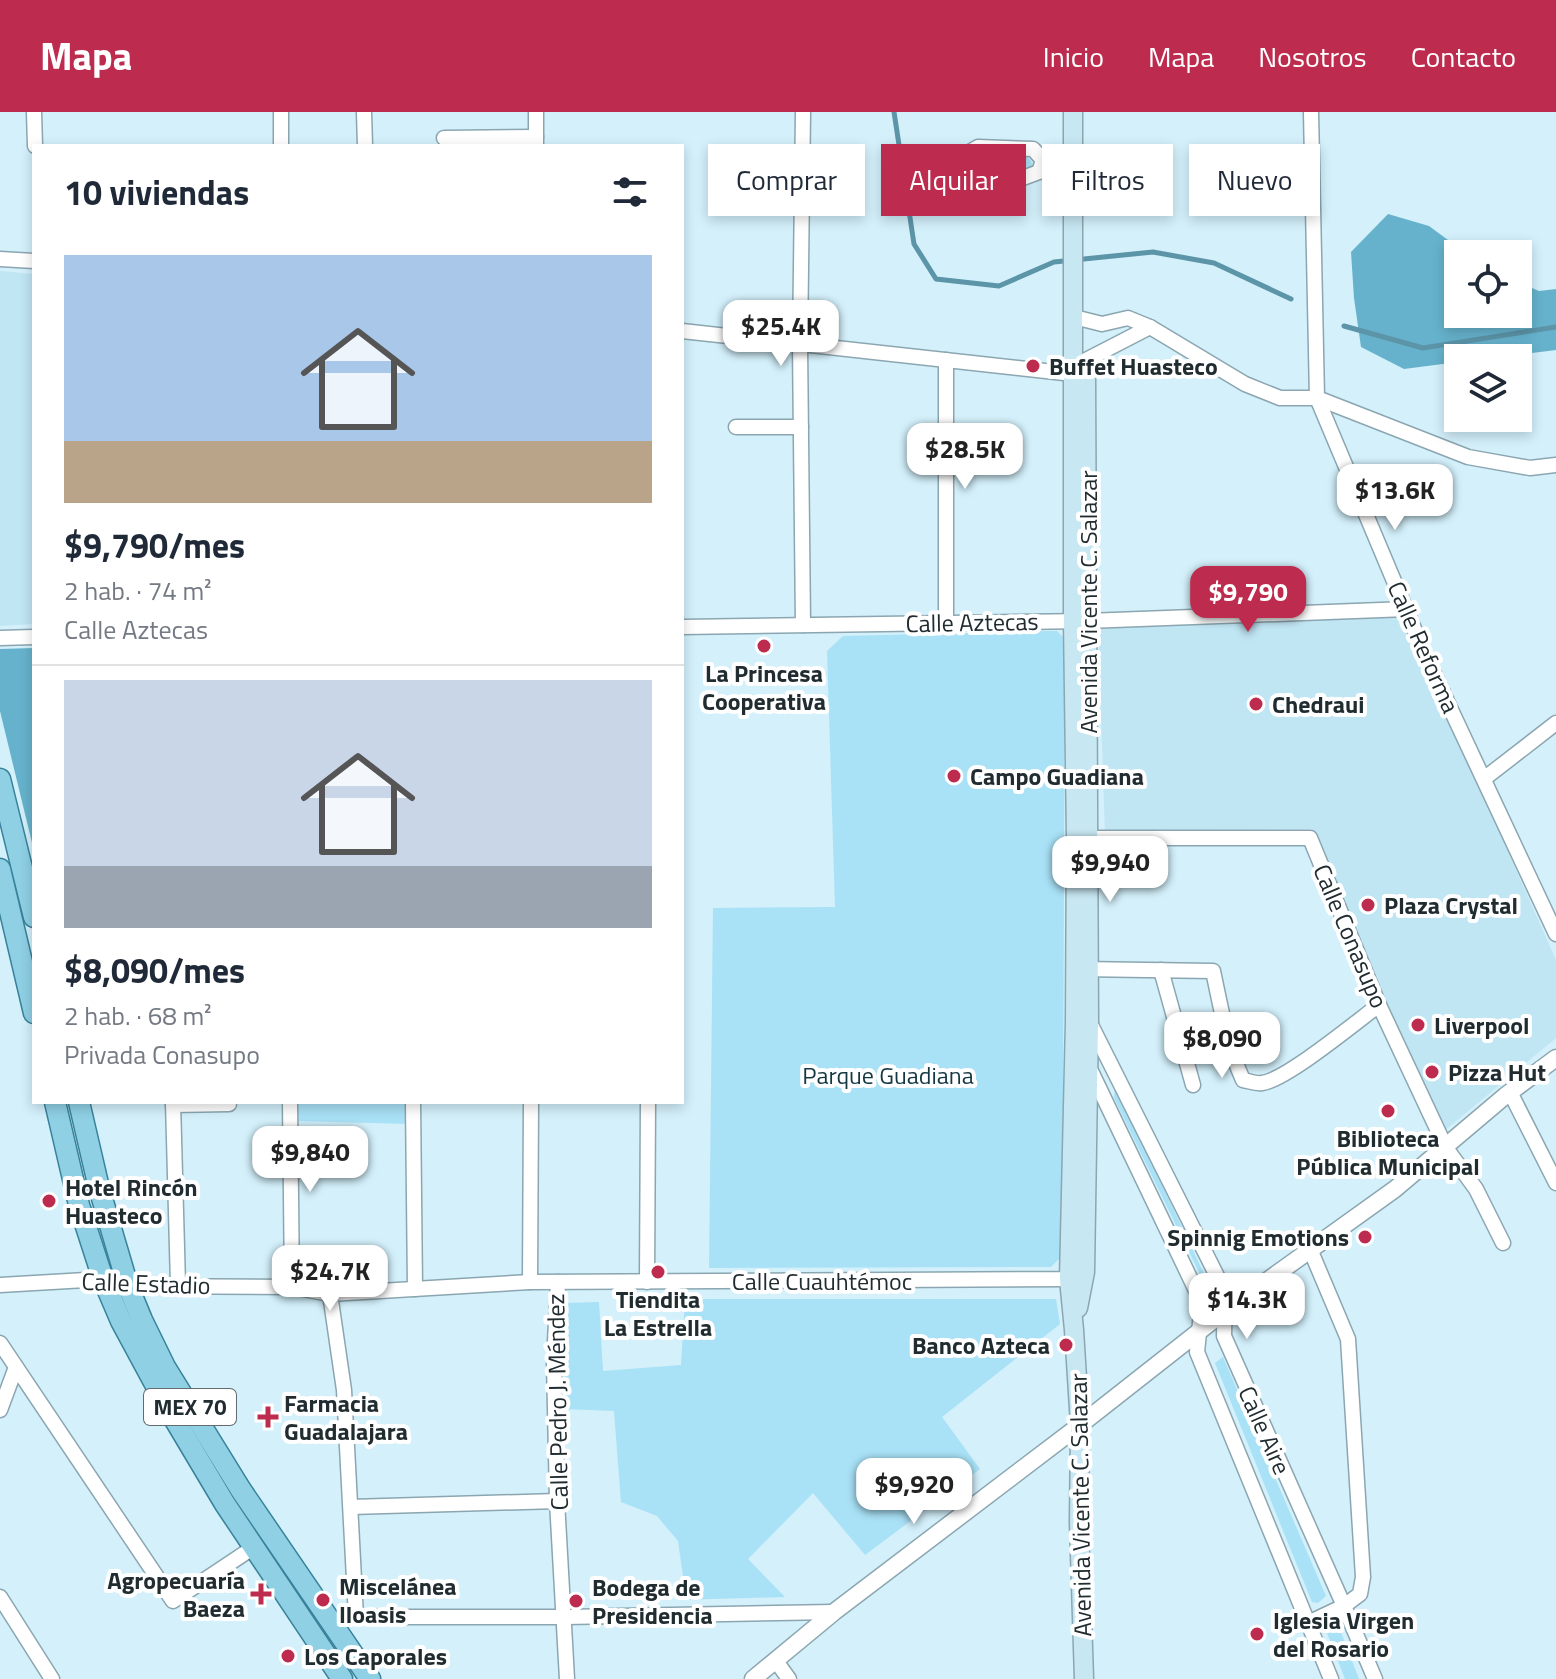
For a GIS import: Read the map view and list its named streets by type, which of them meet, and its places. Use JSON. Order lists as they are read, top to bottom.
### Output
{
  "streets": {
    "main road": ["Avenida Vicente C. Salazar", "MEX 70"],
    "street": [
      "Calle Aztecas",
      "Calle Reforma",
      "Calle Conasupo",
      "Calle Cuauhtémoc",
      "Calle Estadio",
      "Calle Pedro J. Méndez",
      "Calle Aire"
    ]
  },
  "crossings": [
    ["Avenida Vicente C. Salazar", "Calle Aztecas"],
    ["Avenida Vicente C. Salazar", "Calle Conasupo"],
    ["Avenida Vicente C. Salazar", "Calle Cuauhtémoc"],
    ["Avenida Vicente C. Salazar", "Calle Aire"],
    ["Calle Aztecas", "Calle Reforma"],
    ["Calle Cuauhtémoc", "Calle Pedro J. Méndez"],
    ["Calle Estadio", "Calle Pedro J. Méndez"],
    ["Calle Estadio", "MEX 70"]
  ],
  "parks": ["Parque Guadiana"],
  "places": {
    "other": [
      "Buffet Huasteco",
      "La Princesa Cooperativa",
      "Chedraui",
      "Campo Guadiana",
      "Plaza Crystal",
      "Liverpool",
      "Pizza Hut",
      "Biblioteca Pública Municipal",
      "Hotel Rincón Huasteco",
      "Spinnig Emotions",
      "Tiendita La Estrella",
      "Banco Azteca",
      "Miscelánea Iloasis",
      "Bodega de Presidencia",
      "Iglesia Virgen del Rosario",
      "Los Caporales"
    ],
    "health": ["Farmacia Guadalajara", "Agropecuaría Baeza"]
  },
  "page": {
    "header": "Mapa",
    "nav": [
      "Inicio",
      "Mapa",
      "Nosotros",
      "Contacto"
    ],
    "chip": [
      "Comprar",
      "Alquilar",
      "Filtros",
      "Nuevo"
    ],
    "heading": "10 viviendas",
    "list": [
      {
        "name": "$9,790/mes",
        "note": "2 hab. · 74 m² · Calle Aztecas"
      },
      {
        "name": "$8,090/mes",
        "note": "2 hab. · 68 m² · Privada Conasupo"
      }
    ],
    "price": [
      "$25.4K",
      "$28.5K",
      "$13.6K",
      "$9,790",
      "$9,940",
      "$8,090",
      "$9,840",
      "$24.7K",
      "$14.3K",
      "$9,920"
    ]
  }
}
